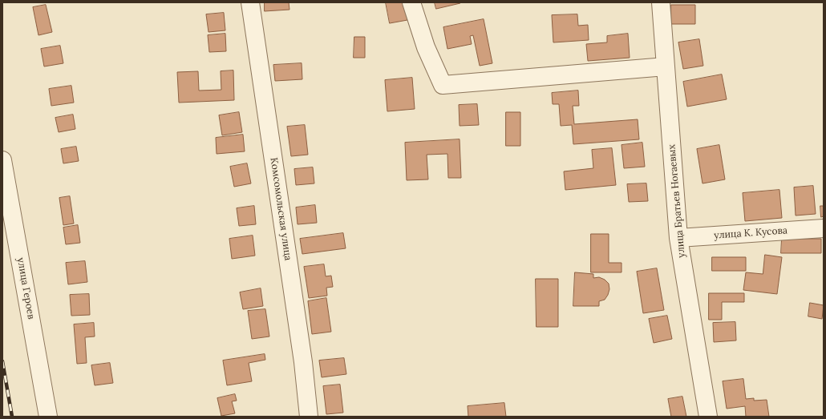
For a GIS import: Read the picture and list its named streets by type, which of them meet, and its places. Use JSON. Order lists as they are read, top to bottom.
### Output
{
  "streets": {
    "street": [
      "улица Братьев Ногаевых",
      "Комсомольская улица",
      "улица К. Кусова",
      "улица Героев"
    ]
  },
  "crossings": [
    ["улица Братьев Ногаевых", "улица К. Кусова"]
  ]
}
